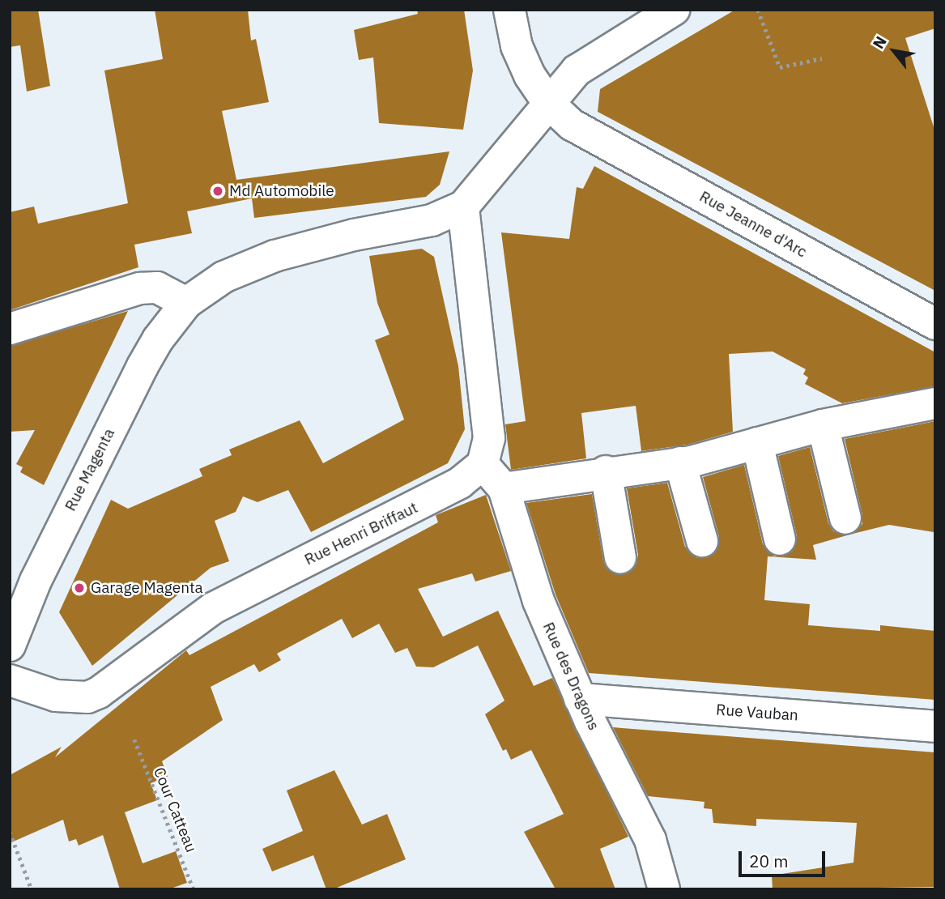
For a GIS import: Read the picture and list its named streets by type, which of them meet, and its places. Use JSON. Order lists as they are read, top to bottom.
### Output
{
  "streets": {
    "street": [
      "Rue Jeanne d'Arc",
      "Rue Magenta",
      "Rue Henri Briffaut",
      "Rue des Dragons",
      "Rue Vauban"
    ],
    "path": ["Cour Catteau"]
  },
  "crossings": [
    ["Rue Jeanne d'Arc", "Rue Magenta"],
    ["Rue Henri Briffaut", "Rue des Dragons"],
    ["Rue des Dragons", "Rue Vauban"]
  ],
  "places": ["Md Automobile", "Garage Magenta"],
  "scale_bar": "20 m",
  "north": "top left"
}
